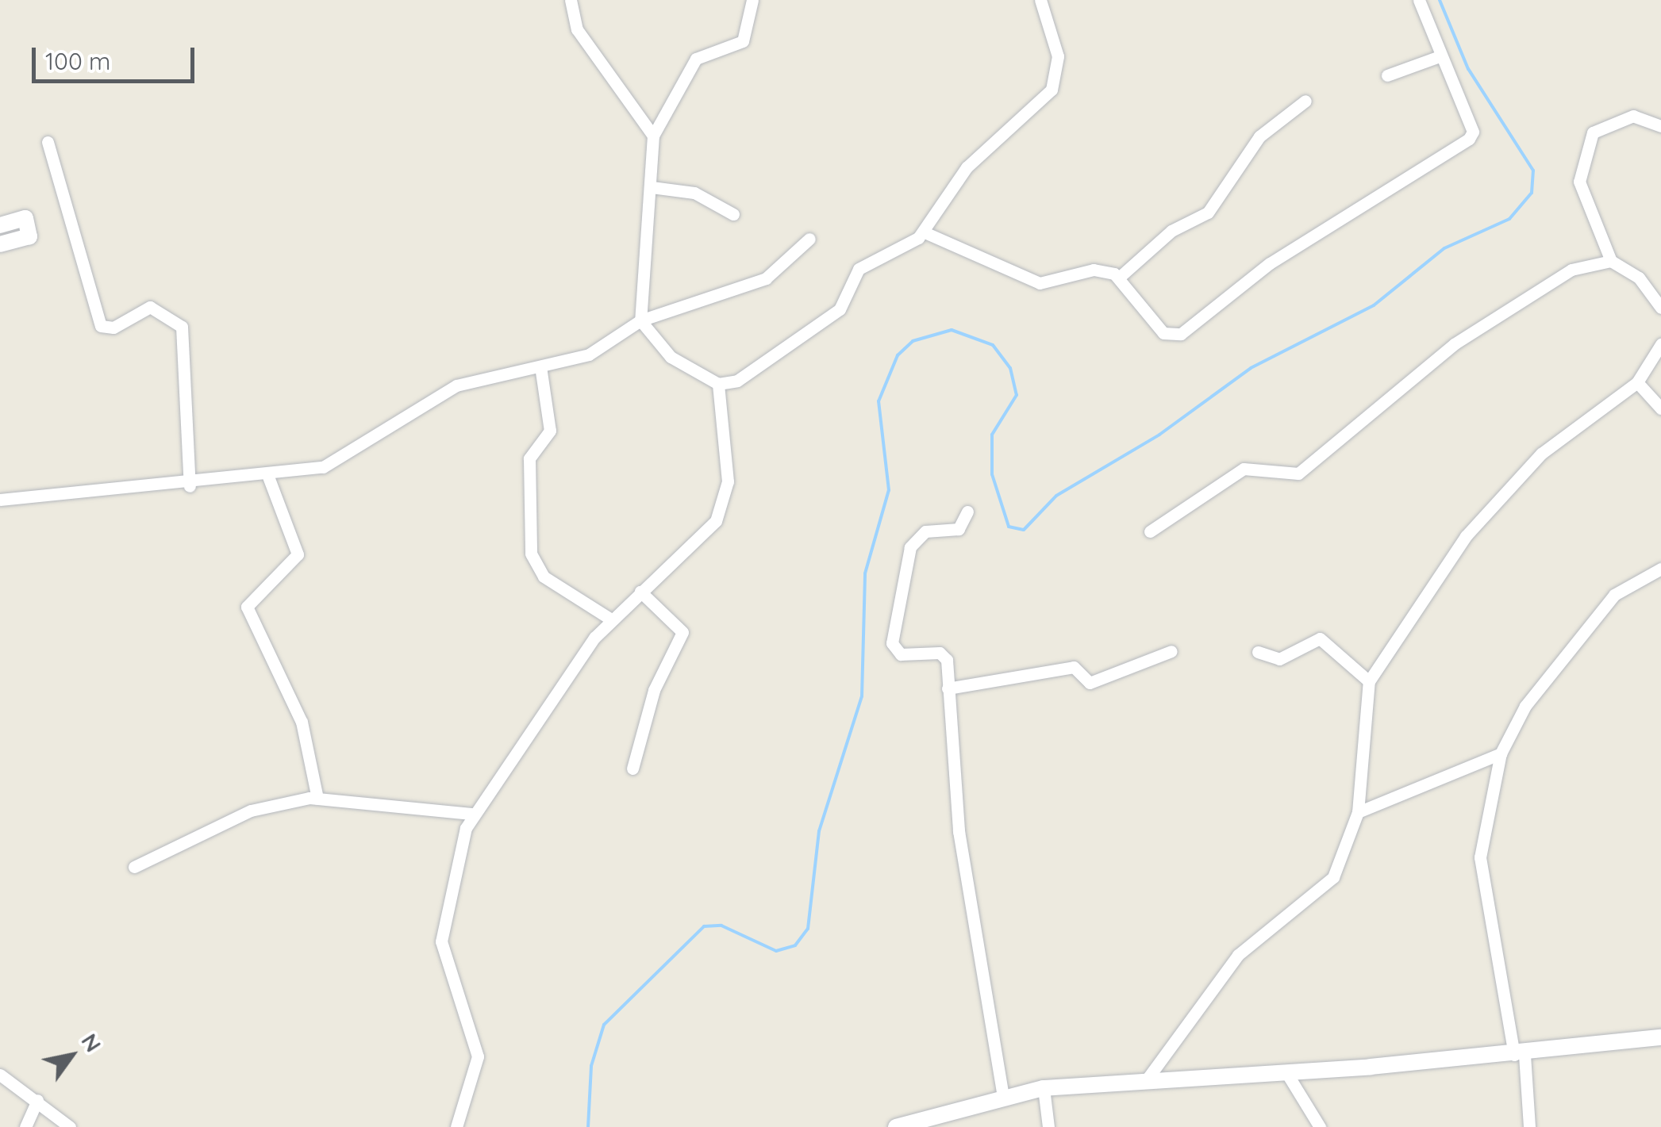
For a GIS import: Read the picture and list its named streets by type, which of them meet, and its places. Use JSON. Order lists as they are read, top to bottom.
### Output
{
  "scale_bar": "100 m",
  "north": "top right"
}
